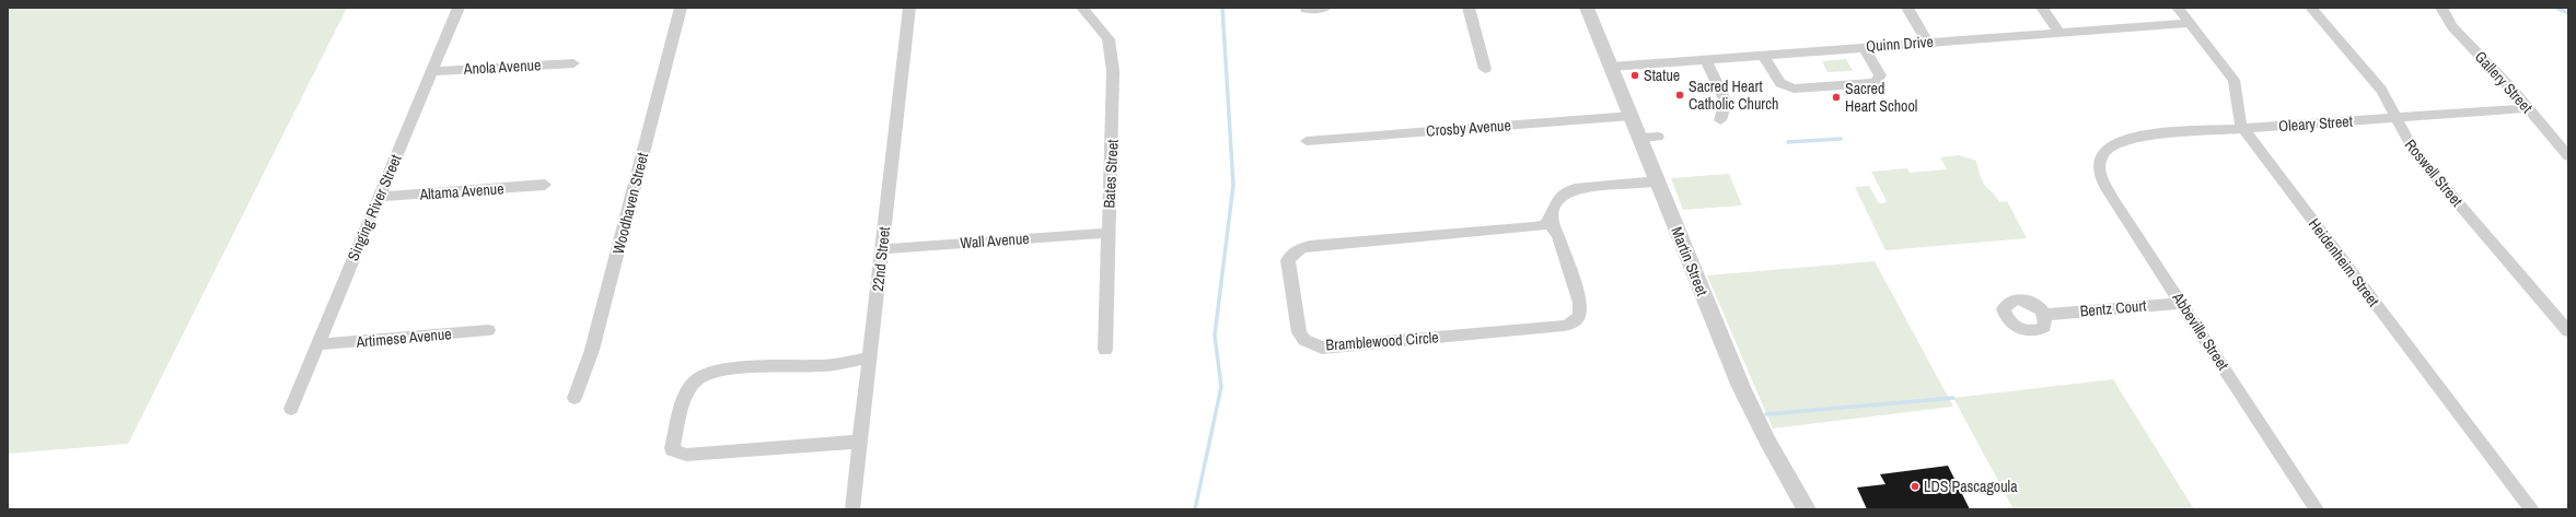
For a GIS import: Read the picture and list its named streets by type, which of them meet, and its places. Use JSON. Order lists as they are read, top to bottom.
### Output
{
  "streets": {
    "street": [
      "Quinn Drive",
      "Anola Avenue",
      "Gallery Street",
      "Oleary Street",
      "Crosby Avenue",
      "Roswell Street",
      "Bates Street",
      "Altama Avenue",
      "Woodhaven Street",
      "Singing River Street",
      "Wall Avenue",
      "22nd Street",
      "Martin Street",
      "Heidenheim Street",
      "Bentz Court",
      "Abbeville Street",
      "Artimese Avenue",
      "Bramblewood Circle"
    ]
  },
  "crossings": [
    ["Quinn Drive", "Martin Street"],
    ["Quinn Drive", "Heidenheim Street"],
    ["Anola Avenue", "Singing River Street"],
    ["Gallery Street", "Oleary Street"],
    ["Oleary Street", "Roswell Street"],
    ["Oleary Street", "Heidenheim Street"],
    ["Oleary Street", "Abbeville Street"],
    ["Crosby Avenue", "Martin Street"],
    ["Bates Street", "Wall Avenue"],
    ["Altama Avenue", "Singing River Street"],
    ["Singing River Street", "Artimese Avenue"],
    ["Wall Avenue", "22nd Street"],
    ["Bentz Court", "Abbeville Street"]
  ],
  "places": [
    "Statue",
    "Sacred Heart Catholic Church",
    "Sacred Heart School",
    "LDS Pascagoula"
  ]
}
